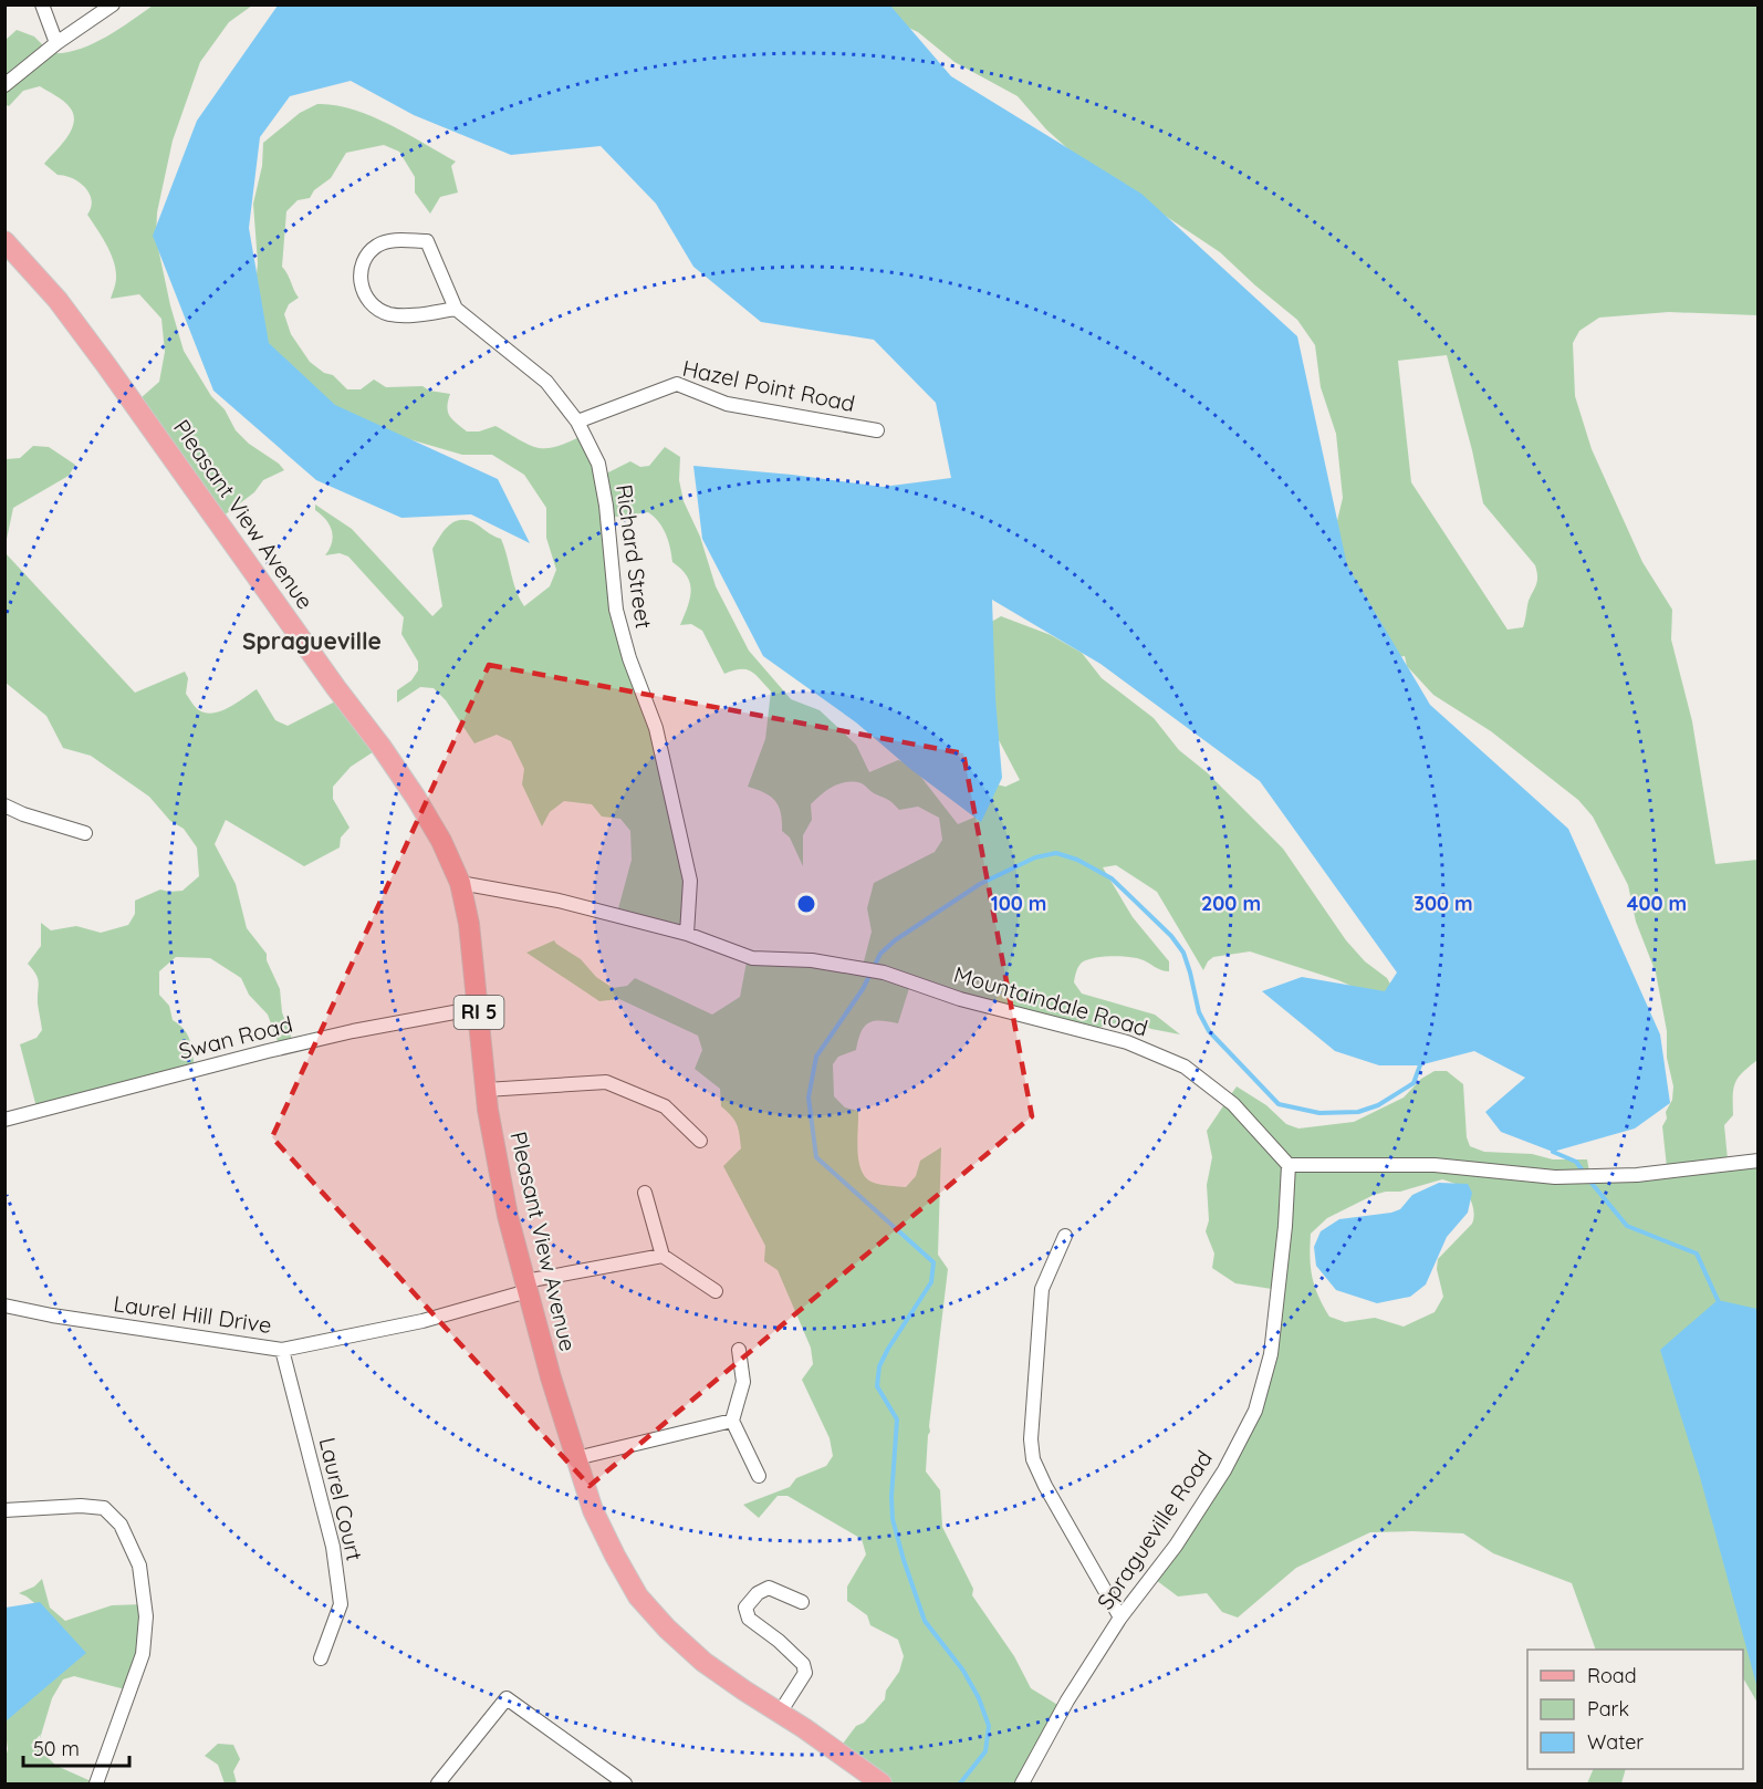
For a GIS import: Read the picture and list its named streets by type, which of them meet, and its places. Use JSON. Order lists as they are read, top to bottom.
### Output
{
  "streets": {
    "main road": ["Pleasant View Avenue", "RI 5"],
    "street": [
      "Hazel Point Road",
      "Richard Street",
      "Mountaindale Road",
      "Swan Road",
      "Laurel Hill Drive",
      "Laurel Court",
      "Spragueville Road"
    ]
  },
  "crossings": [
    ["Hazel Point Road", "Richard Street"],
    ["Pleasant View Avenue", "Mountaindale Road"],
    ["Pleasant View Avenue", "Swan Road"],
    ["Pleasant View Avenue", "Laurel Hill Drive"],
    ["Richard Street", "Mountaindale Road"],
    ["Mountaindale Road", "Spragueville Road"],
    ["Laurel Hill Drive", "Laurel Court"]
  ],
  "districts": ["Spragueville"],
  "legend": ["Road", "Park", "Water"],
  "scale_bar": "50 m",
  "rings": [
    "100 m",
    "200 m",
    "300 m",
    "400 m"
  ]
}
